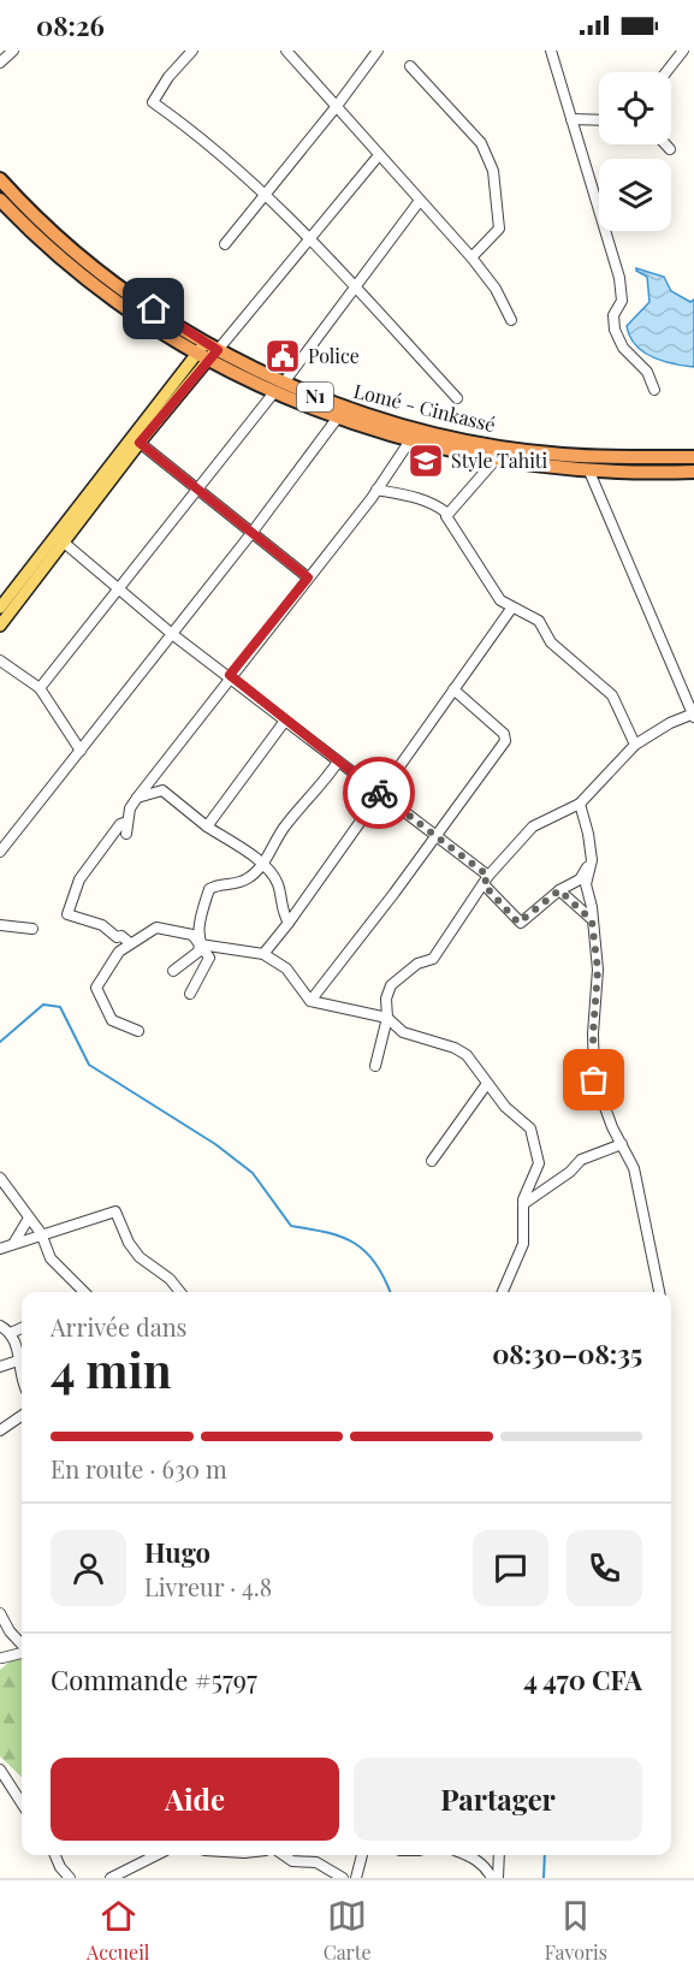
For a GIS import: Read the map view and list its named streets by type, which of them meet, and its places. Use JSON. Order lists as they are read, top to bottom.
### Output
{
  "streets": {
    "highway": ["N1", "Lomé - Cinkassé"]
  },
  "places": {
    "public building": ["Police"],
    "school or university": ["Style Tahiti"]
  },
  "page": {
    "status": "08:26",
    "heading": ["4 min", "Arrivée dans", "08:30–08:35"],
    "panel": [
      "Hugo",
      "Livreur · 4.8",
      "Commande #5797",
      "4 470 CFA"
    ],
    "bar": "En route · 630 m",
    "buttons": ["Aide", "Partager"],
    "tabs": ["Accueil", "Carte", "Favoris"]
  }
}
